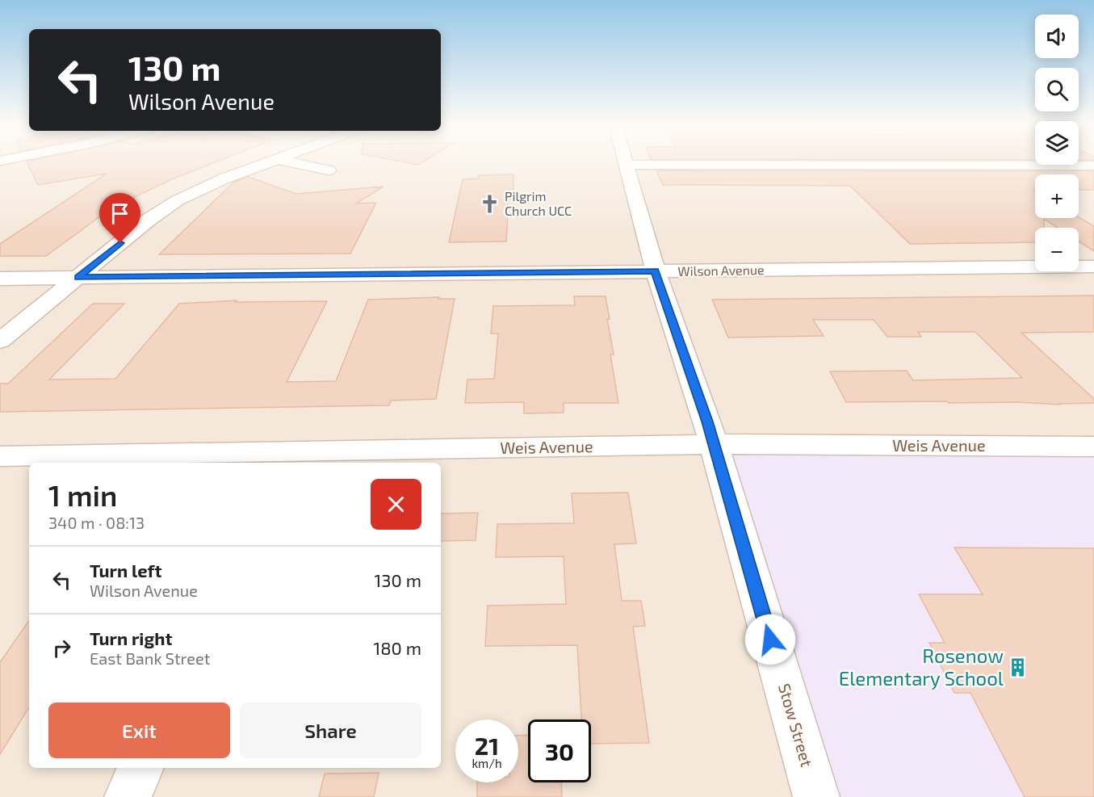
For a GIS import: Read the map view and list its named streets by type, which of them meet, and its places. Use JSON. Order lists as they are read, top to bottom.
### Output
{
  "streets": {
    "street": ["Wilson Avenue", "Weis Avenue", "Stow Street"]
  },
  "crossings": [
    ["Wilson Avenue", "Stow Street"],
    ["Weis Avenue", "Stow Street"]
  ],
  "places": {
    "church": ["Pilgrim Church UCC"],
    "building": ["Rosenow Elementary School"]
  },
  "page": {
    "map_buttons": ["+", "−"],
    "turn": ["130 m", "Wilson Avenue"],
    "heading": ["1 min", "340 m · 08:13"],
    "list": [
      {
        "name": "Turn left",
        "note": "Wilson Avenue",
        "value": "130 m"
      },
      {
        "name": "Turn right",
        "note": "East Bank Street",
        "value": "180 m"
      }
    ],
    "buttons": ["Exit", "Share"],
    "speed": "21 km/h",
    "limit": "30"
  }
}
